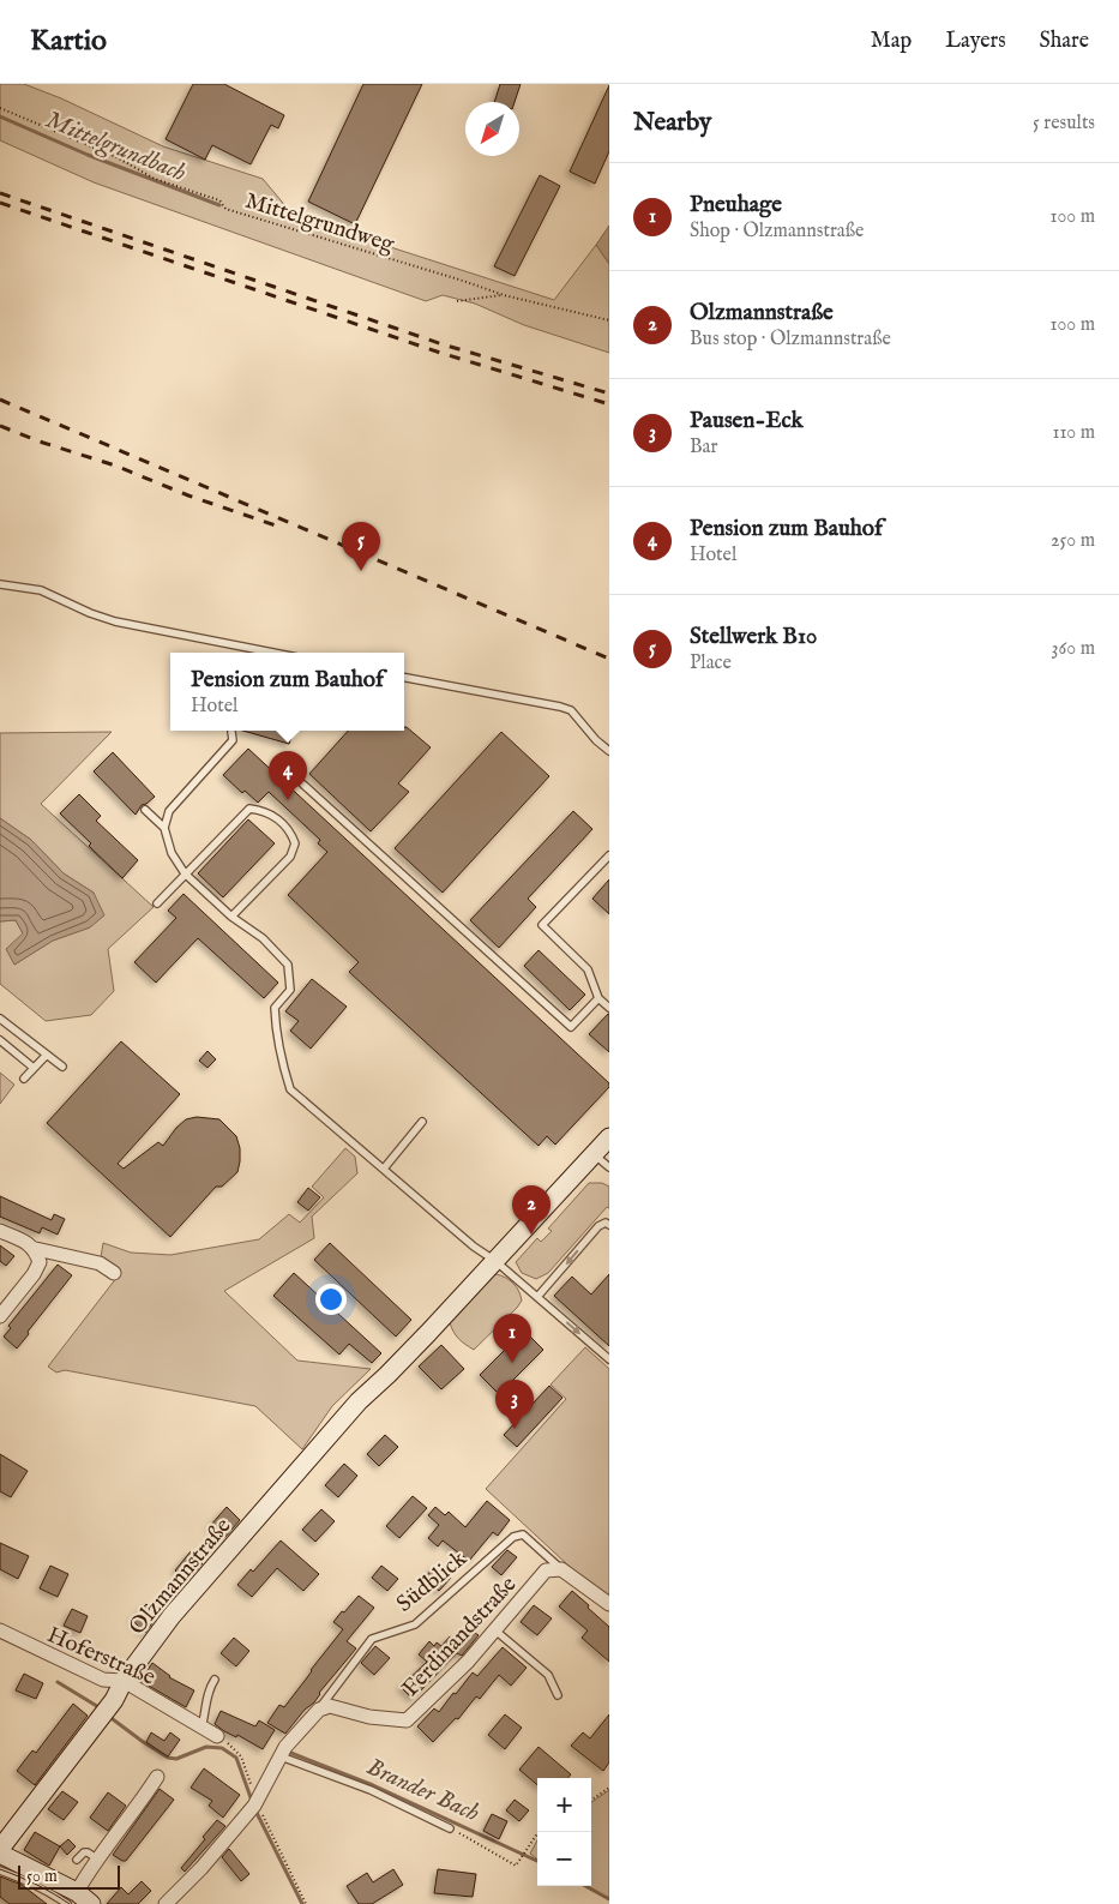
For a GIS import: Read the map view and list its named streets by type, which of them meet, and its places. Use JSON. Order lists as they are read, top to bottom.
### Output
{
  "streets": {
    "main road": ["Olzmannstraße"],
    "street": ["Ferdinandstraße", "Hoferstraße"],
    "lane": ["Südblick"],
    "path": ["Mittelgrundweg"]
  },
  "crossings": [
    ["Olzmannstraße", "Hoferstraße"],
    ["Südblick", "Ferdinandstraße"]
  ],
  "water": ["Mittelgrundbach", "Brander Bach"],
  "scale_bar": "50 m",
  "north": "bottom left",
  "page": {
    "header": "Kartio",
    "nav": ["Map", "Layers", "Share"],
    "heading": ["Nearby", "5 results"],
    "list": [
      {
        "mark": "1",
        "name": "Pneuhage",
        "note": "Shop · Olzmannstraße",
        "value": "100 m"
      },
      {
        "mark": "2",
        "name": "Olzmannstraße",
        "note": "Bus stop · Olzmannstraße",
        "value": "100 m"
      },
      {
        "mark": "3",
        "name": "Pausen-Eck",
        "note": "Bar",
        "value": "110 m"
      },
      {
        "mark": "4",
        "name": "Pension zum Bauhof",
        "note": "Hotel",
        "value": "250 m"
      },
      {
        "mark": "5",
        "name": "Stellwerk B10",
        "note": "Place",
        "value": "360 m"
      }
    ],
    "pins": [
      "5",
      "4",
      "2",
      "1",
      "3"
    ],
    "popup": ["Pension zum Bauhof", "Hotel"],
    "map_buttons": ["+", "−"],
    "scale": "50 m"
  }
}
